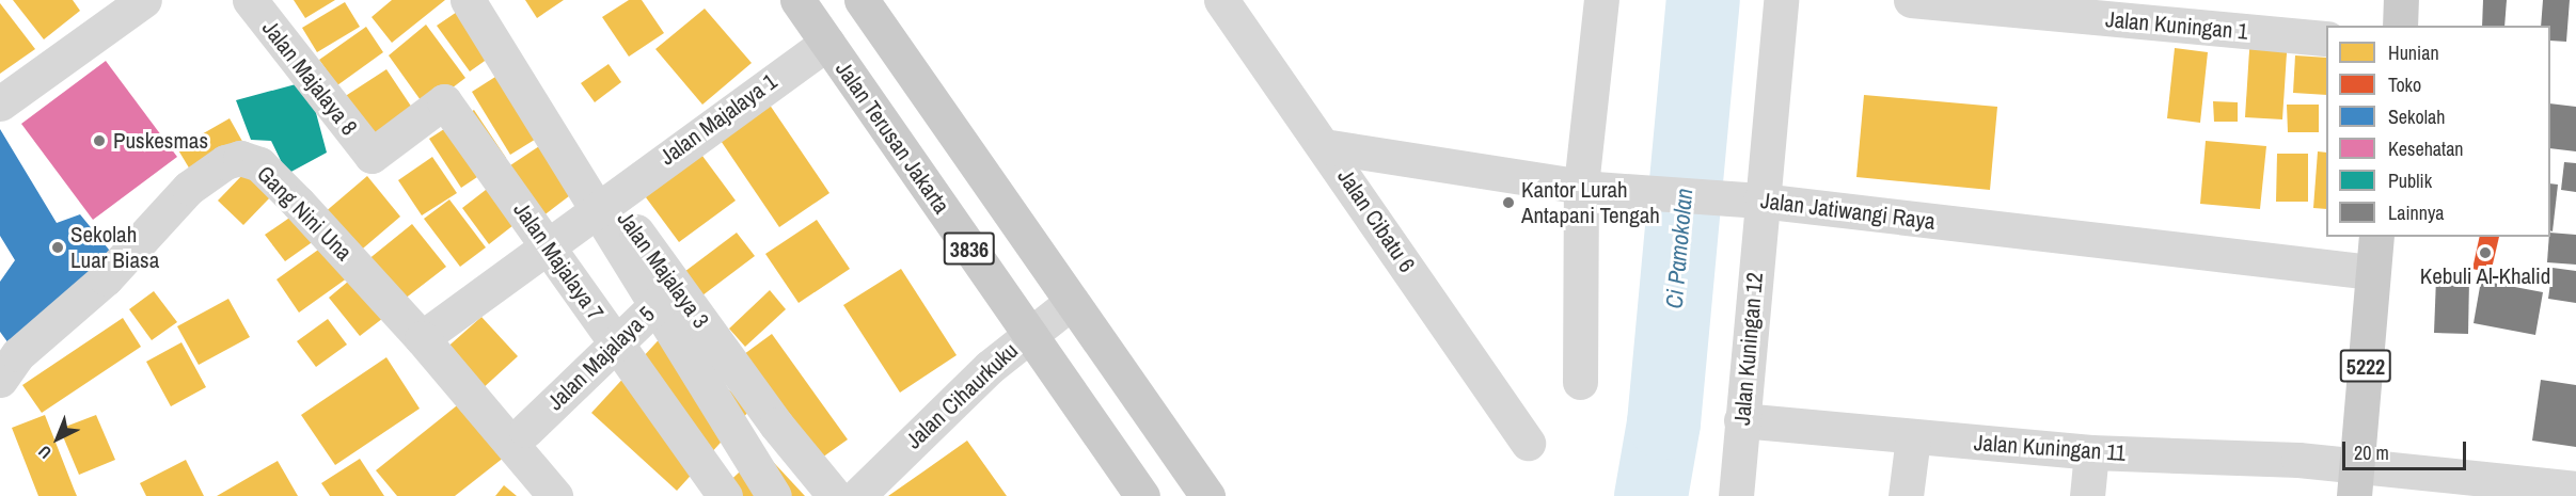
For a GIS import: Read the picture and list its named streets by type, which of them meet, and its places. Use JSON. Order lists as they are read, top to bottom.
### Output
{
  "streets": {
    "main road": ["Jalan Terusan Jakarta", "3836", "5222"],
    "street": [
      "Jalan Kuningan 1",
      "Jalan Majalaya 8",
      "Jalan Majalaya 1",
      "Jalan Jatiwangi Raya",
      "Gang Nini Una",
      "Jalan Cibatu 6",
      "Jalan Majalaya 7",
      "Jalan Majalaya 3",
      "Jalan Kuningan 12",
      "Jalan Majalaya 5",
      "Jalan Cihaurkuku",
      "Jalan Kuningan 11"
    ]
  },
  "crossings": [
    ["Jalan Majalaya 8", "Jalan Majalaya 7"],
    ["Jalan Majalaya 1", "Jalan Terusan Jakarta"],
    ["Jalan Majalaya 1", "Gang Nini Una"],
    ["Jalan Majalaya 1", "Jalan Majalaya 3"],
    ["Jalan Terusan Jakarta", "Jalan Cihaurkuku"],
    ["Jalan Jatiwangi Raya", "Jalan Cibatu 6"],
    ["Jalan Jatiwangi Raya", "Jalan Kuningan 12"],
    ["Jalan Jatiwangi Raya", "5222"],
    ["3836", "Jalan Cihaurkuku"],
    ["Jalan Majalaya 3", "Jalan Majalaya 5"],
    ["Jalan Kuningan 12", "Jalan Kuningan 11"],
    ["5222", "Jalan Kuningan 11"]
  ],
  "water": ["Ci Pamokolan"],
  "places": [
    "Puskesmas",
    "Kantor Lurah Antapani Tengah",
    "Sekolah Luar Biasa",
    "Kebuli Al-Khalid"
  ],
  "legend": [
    "Hunian",
    "Toko",
    "Sekolah",
    "Kesehatan",
    "Publik",
    "Lainnya"
  ],
  "scale_bar": "20 m",
  "north": "bottom left"
}
